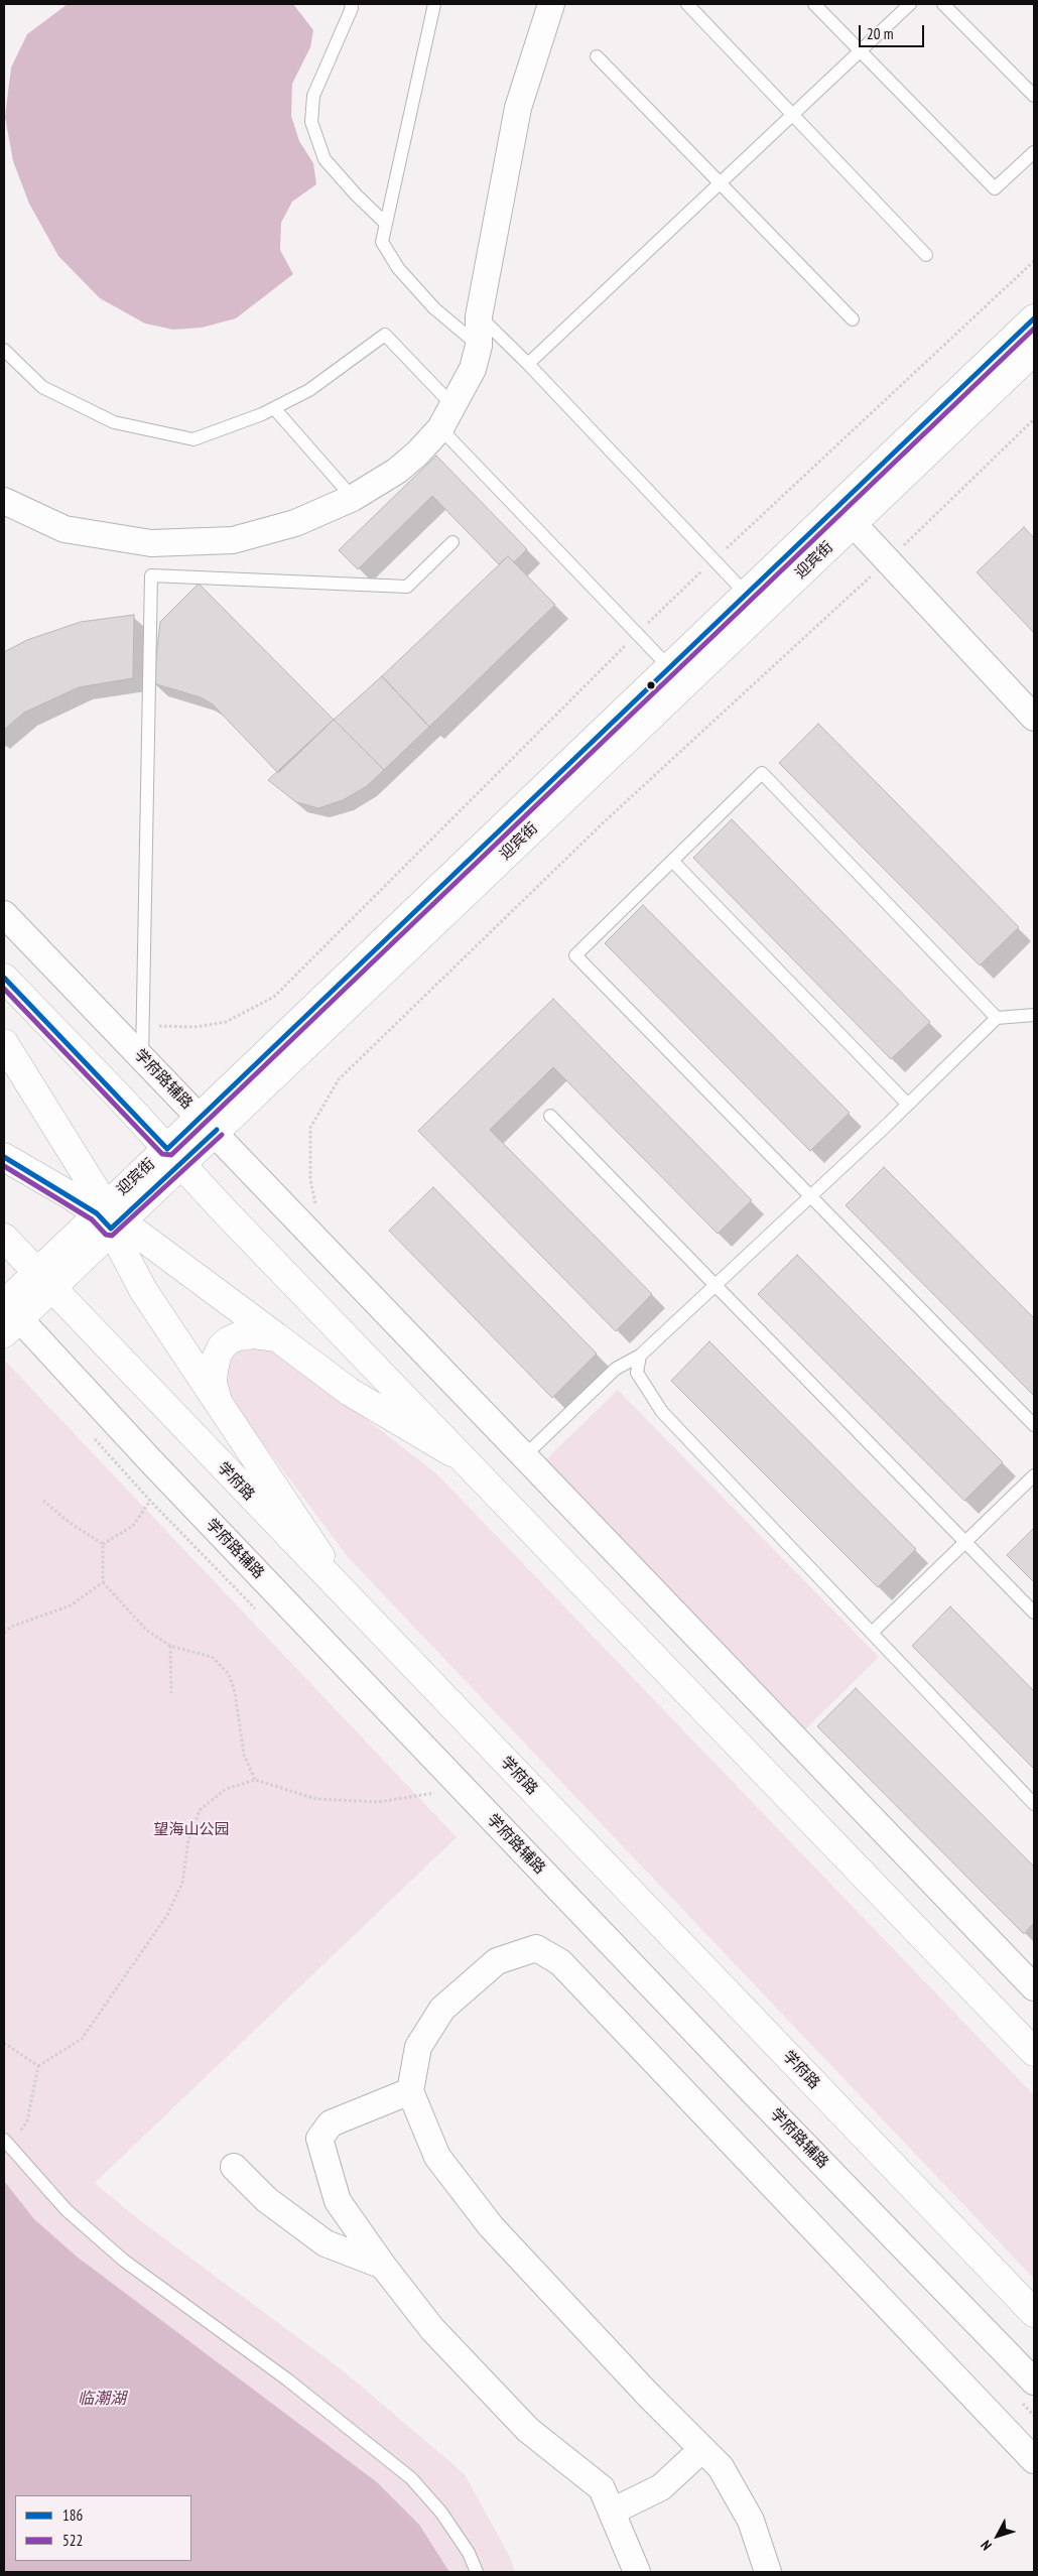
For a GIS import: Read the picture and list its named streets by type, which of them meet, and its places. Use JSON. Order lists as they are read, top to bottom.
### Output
{
  "streets": {
    "main road": ["迎宾街", "学府路"],
    "street": ["学府路辅路"]
  },
  "crossings": [
    ["迎宾街", "学府路辅路"],
    ["迎宾街", "学府路"]
  ],
  "water": ["临潮湖"],
  "parks": ["望海山公园"],
  "lines": ["transit line 186", "transit line 522"],
  "legend": ["186", "522"],
  "scale_bar": "20 m",
  "north": "bottom left"
}
